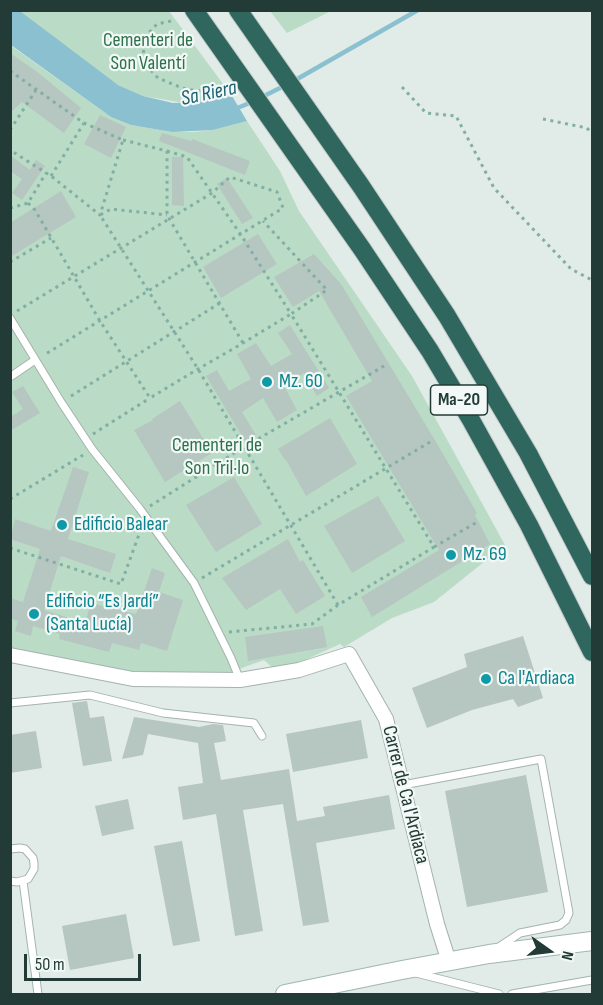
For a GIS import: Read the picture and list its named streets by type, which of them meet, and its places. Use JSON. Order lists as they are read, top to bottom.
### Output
{
  "streets": {
    "highway": ["Ma-20"],
    "street": ["Carrer de Ca l'Ardiaca"]
  },
  "water": ["Sa Riera"],
  "parks": ["Cementeri de Son Valentí", "Cementeri de Son Tril·lo"],
  "places": [
    "Mz. 60",
    "Edificio Balear",
    "Mz. 69",
    "Edificio “Es Jardí” (Santa Lucía)",
    "Ca l'Ardiaca"
  ],
  "scale_bar": "50 m",
  "north": "right"
}
